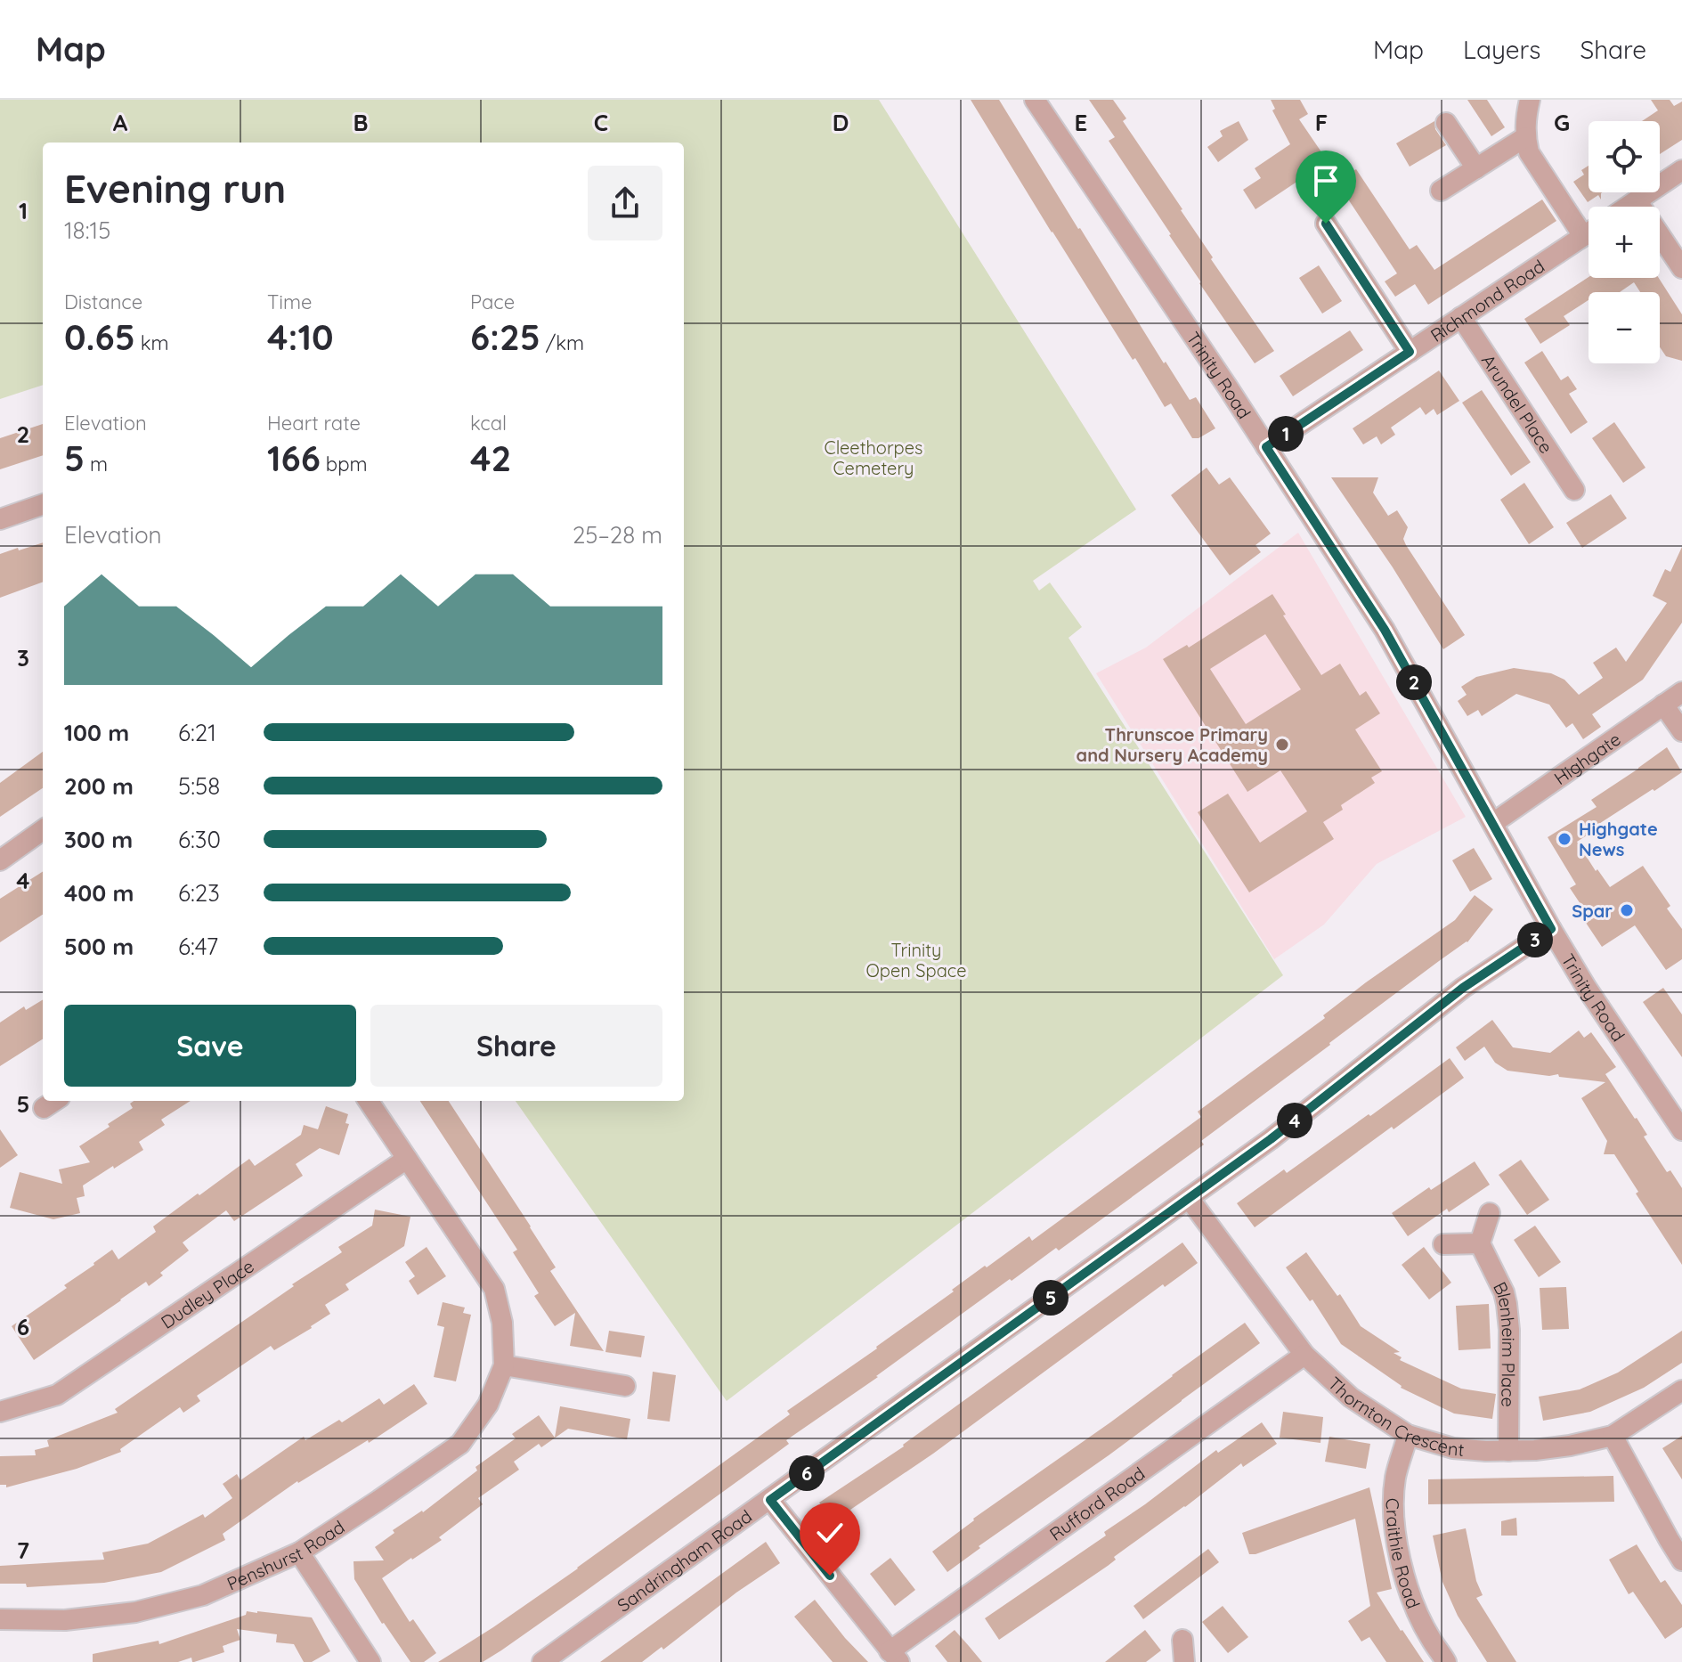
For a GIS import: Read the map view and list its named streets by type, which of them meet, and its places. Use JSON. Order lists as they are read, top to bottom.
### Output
{
  "streets": {
    "street": [
      "Richmond Road",
      "Trinity Road",
      "Arundel Place",
      "Highgate",
      "Dudley Place",
      "Blenheim Place",
      "Thornton Crescent",
      "Rufford Road",
      "Craithie Road",
      "Penshurst Road",
      "Sandringham Road"
    ]
  },
  "crossings": [
    ["Richmond Road", "Trinity Road"],
    ["Richmond Road", "Arundel Place"],
    ["Trinity Road", "Highgate"],
    ["Trinity Road", "Sandringham Road"],
    ["Dudley Place", "Penshurst Road"],
    ["Blenheim Place", "Thornton Crescent"],
    ["Thornton Crescent", "Rufford Road"],
    ["Thornton Crescent", "Craithie Road"],
    ["Thornton Crescent", "Sandringham Road"]
  ],
  "parks": ["Cleethorpes Cemetery", "Trinity Open Space"],
  "places": ["Thrunscoe Primary and Nursery Academy", "Highgate News", "Spar"],
  "page": {
    "header": "Map",
    "nav": ["Map", "Layers", "Share"],
    "map_buttons": ["+", "−"],
    "heading": ["Evening run", "18:15"],
    "stats": [
      ["Distance", "0.65 km"],
      ["Time", "4:10"],
      ["Pace", "6:25 /km"],
      ["Elevation", "5 m"],
      ["Heart rate", "166 bpm"],
      ["kcal", "42"]
    ],
    "pins": [
      "1",
      "2",
      "3",
      "4",
      "5",
      "6"
    ],
    "chart": ["Elevation", "25–28 m"],
    "list": [
      {
        "name": "100 m",
        "note": "6:21"
      },
      {
        "name": "200 m",
        "note": "5:58"
      },
      {
        "name": "300 m",
        "note": "6:30"
      },
      {
        "name": "400 m",
        "note": "6:23"
      },
      {
        "name": "500 m",
        "note": "6:47"
      }
    ],
    "buttons": ["Save", "Share"]
  },
  "grid": {
    "columns": [
      "A",
      "B",
      "C",
      "D",
      "E",
      "F",
      "G"
    ],
    "rows": [
      "1",
      "2",
      "3",
      "4",
      "5",
      "6",
      "7"
    ]
  }
}
